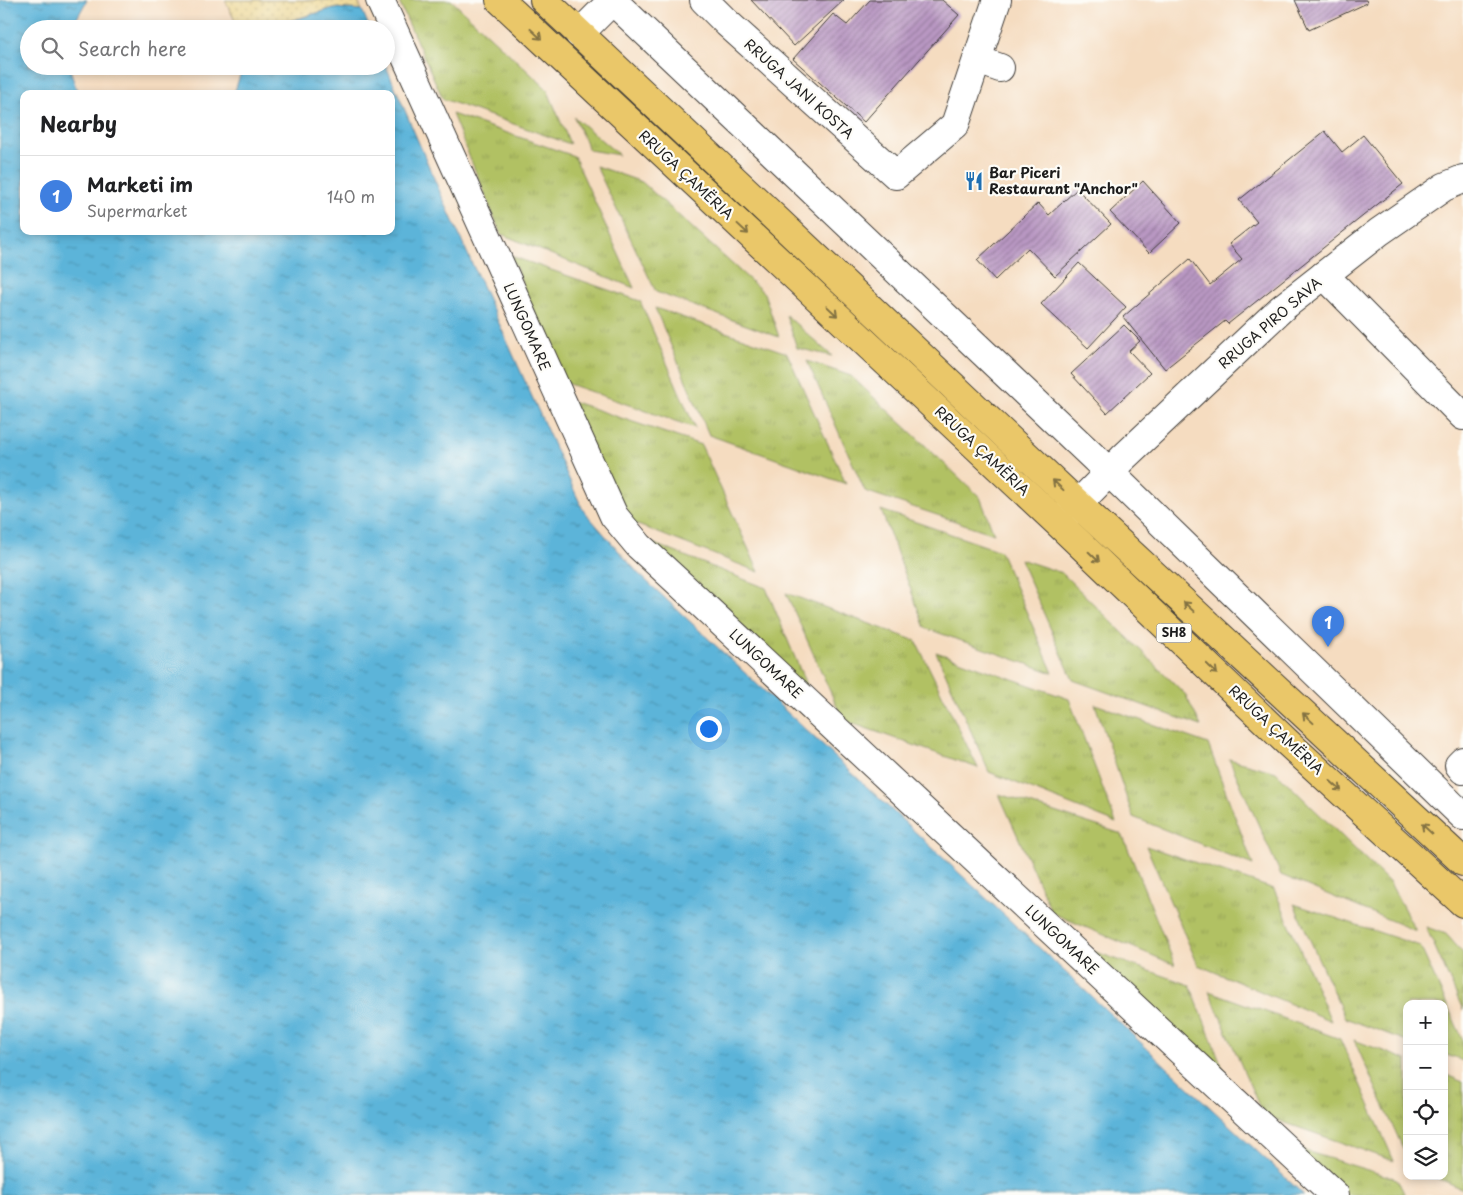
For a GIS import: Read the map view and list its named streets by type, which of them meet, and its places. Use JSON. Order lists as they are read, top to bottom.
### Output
{
  "streets": {
    "main road": ["RRUGA ÇAMËRIA", "SH8"],
    "street": ["RRUGA JANI KOSTA", "RRUGA PIRO SAVA", "LUNGOMARE"]
  },
  "crossings": [
    ["RRUGA ÇAMËRIA", "RRUGA PIRO SAVA"]
  ],
  "places": {
    "restaurant": ["Bar Piceri Restaurant \"Anchor\""]
  },
  "page": {
    "search": "Search here",
    "heading": "Nearby",
    "list": [
      {
        "mark": "1",
        "name": "Marketi im",
        "note": "Supermarket",
        "value": "140 m"
      }
    ],
    "pins": "1",
    "map_buttons": ["+", "−"]
  }
}
